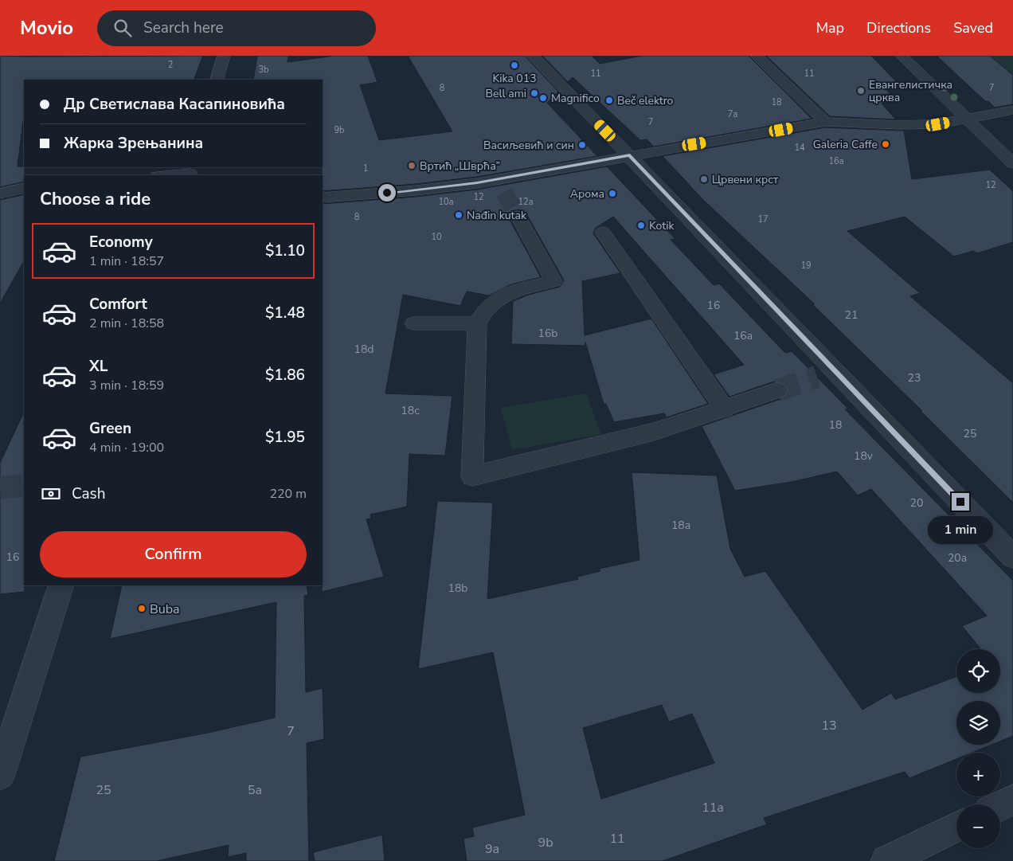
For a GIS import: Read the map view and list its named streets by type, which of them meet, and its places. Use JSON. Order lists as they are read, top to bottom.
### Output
{
  "places": [
    "Kika 013",
    "Евангелистичка црква",
    "Bell ami",
    "Magnifico",
    "Beč elektro",
    "Galeria Caffe",
    "Васиљевић и син",
    "Вртић „Шврћа”",
    "Црвени крст",
    "Арома",
    "Nađin kutak",
    "Kotik",
    "Buba"
  ],
  "house_numbers": [
    "2",
    "3b",
    "11",
    "11",
    "8",
    "7",
    "18",
    "7a",
    "7",
    "9b",
    "14",
    "16a",
    "1",
    "12",
    "12",
    "10a",
    "12a",
    "8",
    "17",
    "10",
    "19",
    "16",
    "21",
    "16b",
    "16a",
    "18d",
    "23",
    "18c",
    "18",
    "25",
    "18v",
    "20",
    "18a",
    "16",
    "20a",
    "18b",
    "13",
    "7",
    "25",
    "5a",
    "11a",
    "11",
    "9b",
    "9a"
  ],
  "page": {
    "header": "Movio",
    "search": "Search here",
    "nav": ["Map", "Directions", "Saved"],
    "banner": ["Др Светислава Касапиновића", "Жарка Зрењанина"],
    "heading": "Choose a ride",
    "list": [
      {
        "name": "Economy",
        "note": "1 min · 18:57",
        "value": "$1.10"
      },
      {
        "name": "Comfort",
        "note": "2 min · 18:58",
        "value": "$1.48"
      },
      {
        "name": "XL",
        "note": "3 min · 18:59",
        "value": "$1.86"
      },
      {
        "name": "Green",
        "note": "4 min · 19:00",
        "value": "$1.95"
      }
    ],
    "pay": ["Cash", "220 m"],
    "bubble": "1 min",
    "buttons": "Confirm",
    "map_buttons": ["+", "−"]
  }
}
